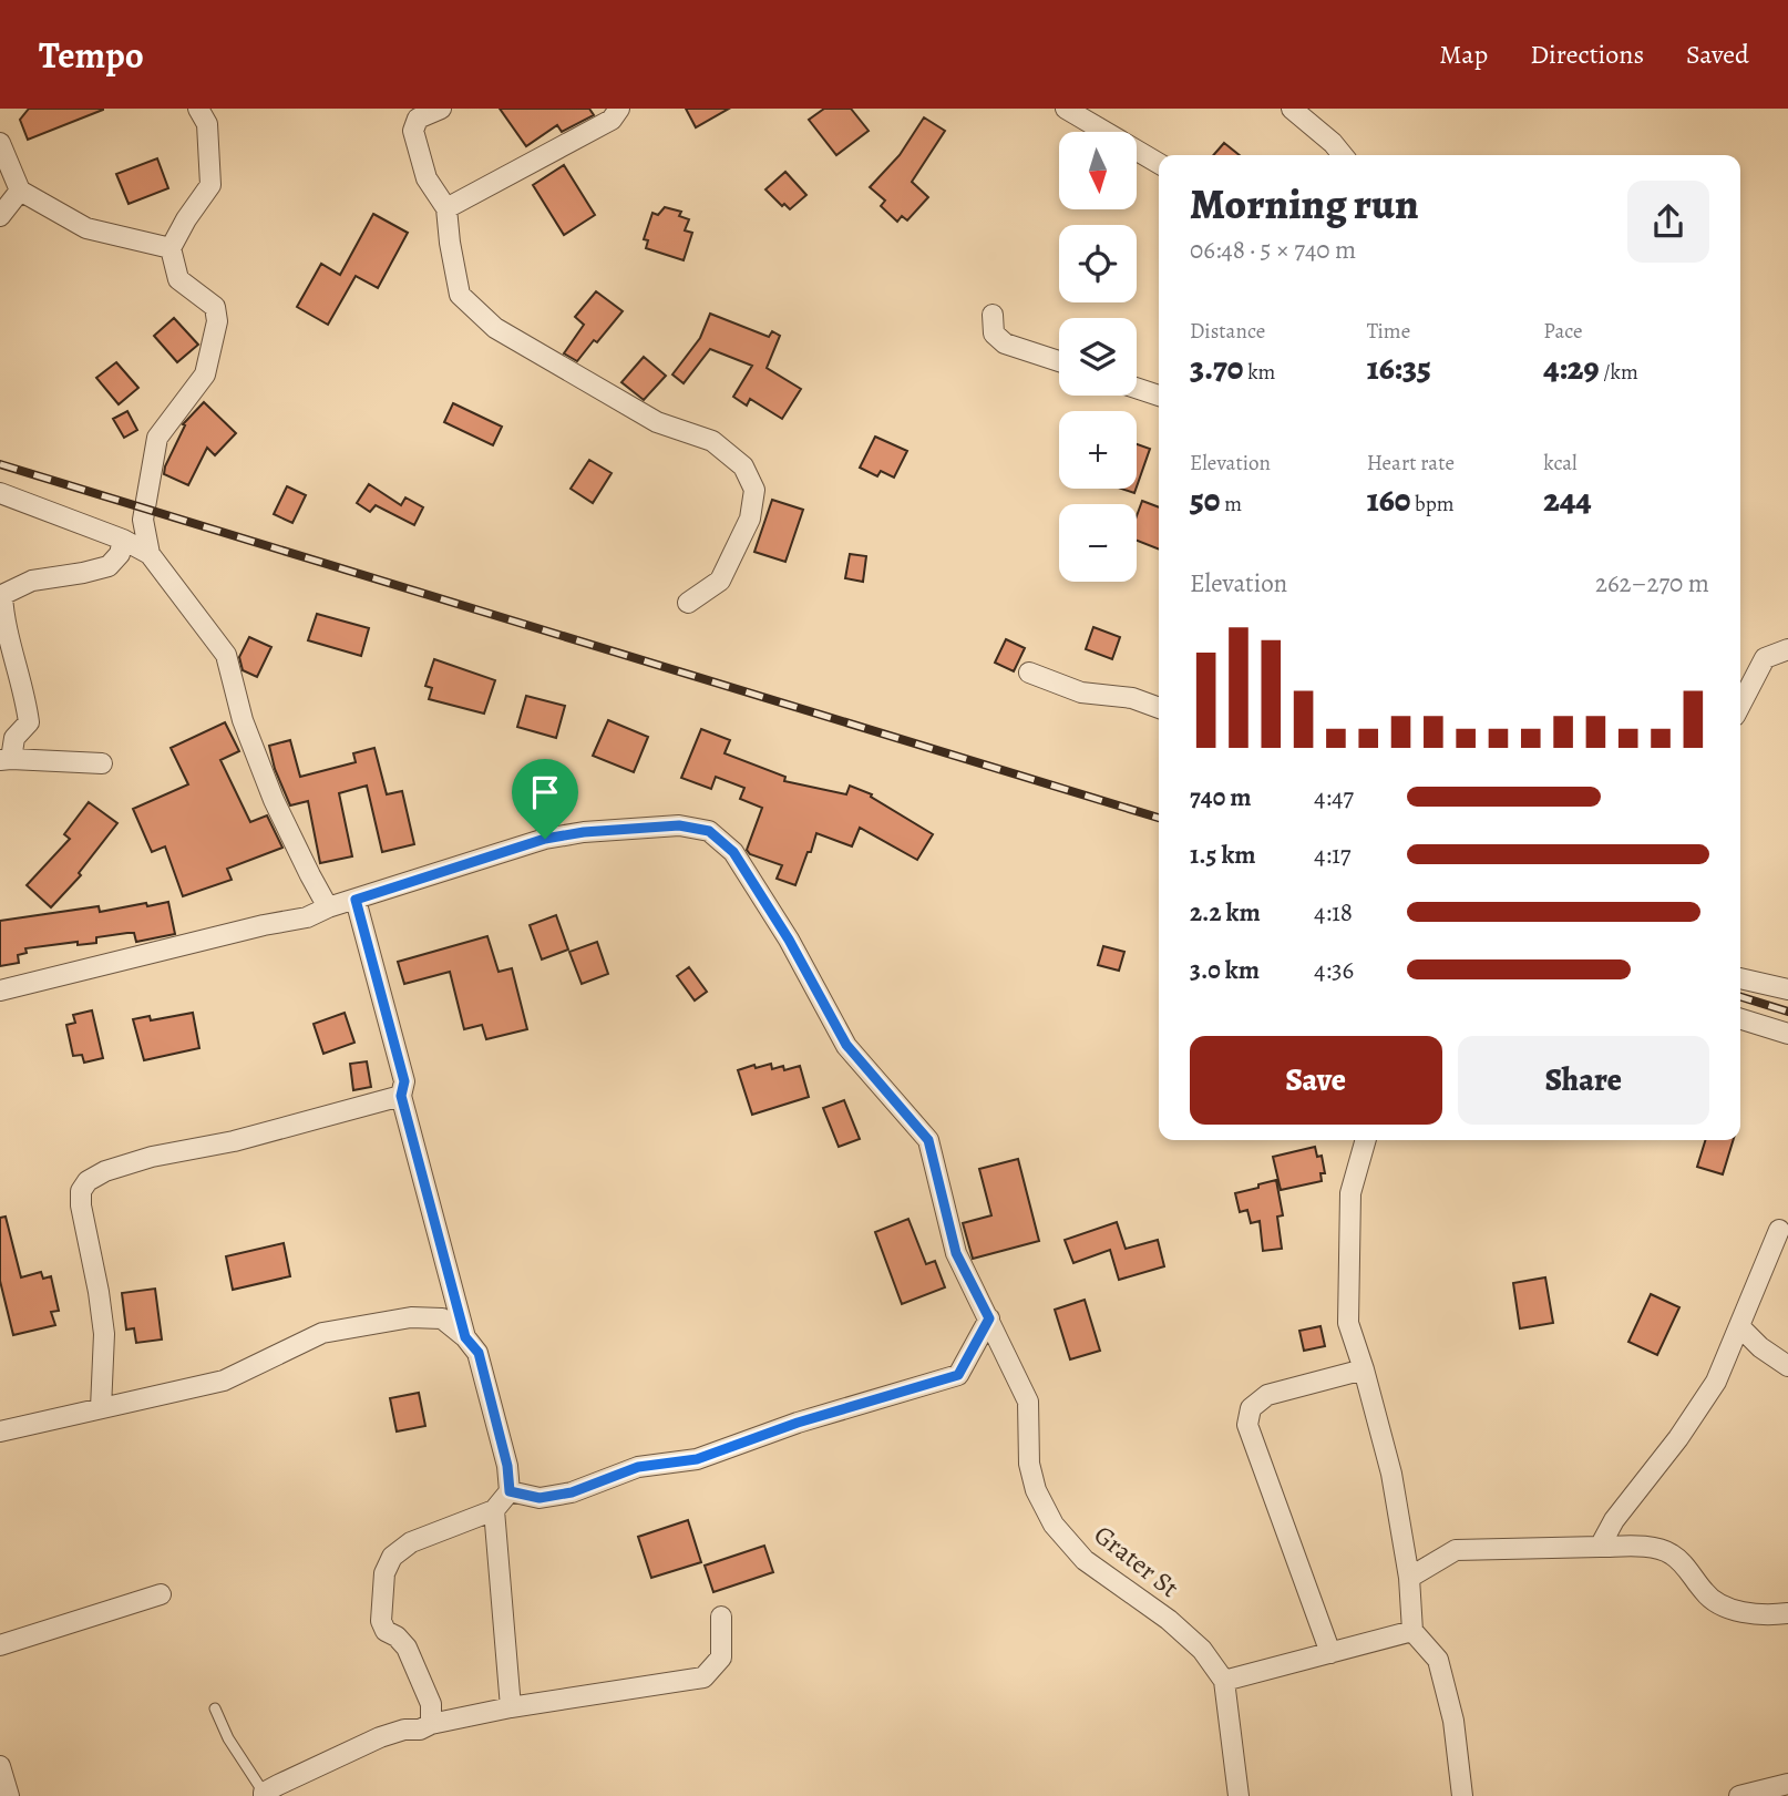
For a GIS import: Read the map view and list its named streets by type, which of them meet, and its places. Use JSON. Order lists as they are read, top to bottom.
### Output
{
  "streets": {
    "street": ["Grater St"]
  },
  "north": "bottom",
  "page": {
    "header": "Tempo",
    "nav": ["Map", "Directions", "Saved"],
    "map_buttons": ["+", "−"],
    "heading": ["Morning run", "06:48 · 5 × 740 m"],
    "stats": [
      ["Distance", "3.70 km"],
      ["Time", "16:35"],
      ["Pace", "4:29 /km"],
      ["Elevation", "50 m"],
      ["Heart rate", "160 bpm"],
      ["kcal", "244"]
    ],
    "chart": ["Elevation", "262–270 m"],
    "list": [
      {
        "name": "740 m",
        "note": "4:47"
      },
      {
        "name": "1.5 km",
        "note": "4:17"
      },
      {
        "name": "2.2 km",
        "note": "4:18"
      },
      {
        "name": "3.0 km",
        "note": "4:36"
      }
    ],
    "buttons": ["Save", "Share"]
  }
}
